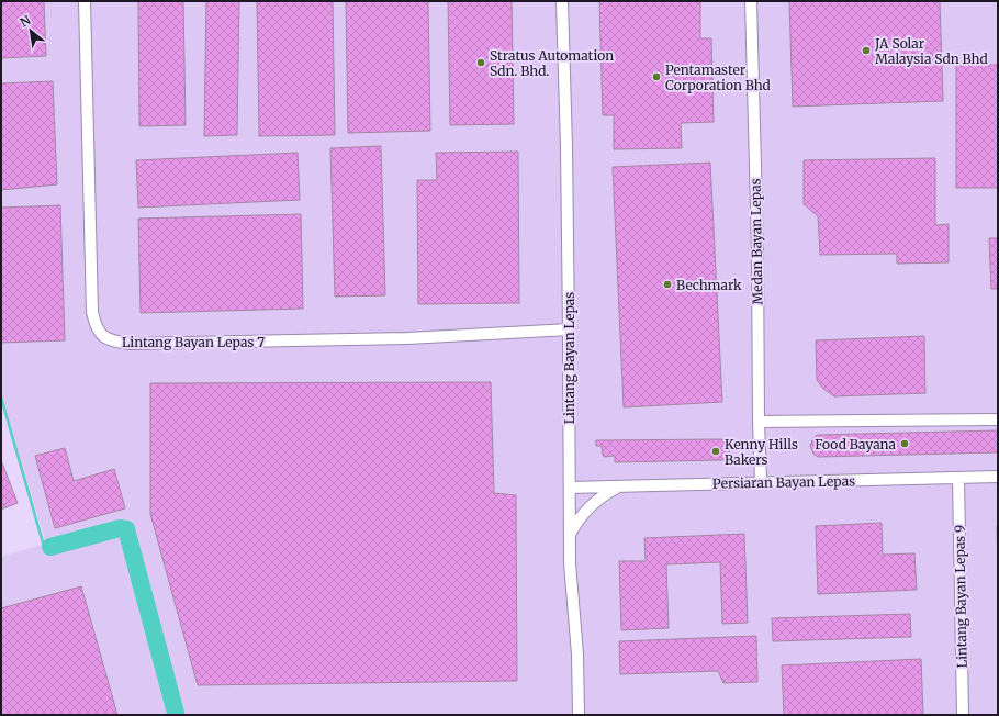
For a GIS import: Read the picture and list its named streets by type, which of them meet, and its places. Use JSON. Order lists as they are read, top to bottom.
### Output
{
  "streets": {
    "street": [
      "Medan Bayan Lepas",
      "Lintang Bayan Lepas 7",
      "Lintang Bayan Lepas",
      "Persiaran Bayan Lepas",
      "Lintang Bayan Lepas 9"
    ]
  },
  "crossings": [
    ["Medan Bayan Lepas", "Persiaran Bayan Lepas"],
    ["Lintang Bayan Lepas 7", "Lintang Bayan Lepas"],
    ["Lintang Bayan Lepas", "Persiaran Bayan Lepas"],
    ["Persiaran Bayan Lepas", "Lintang Bayan Lepas 9"]
  ],
  "places": [
    "JA Solar Malaysia Sdn Bhd",
    "Stratus Automation Sdn. Bhd.",
    "Pentamaster Corporation Bhd",
    "Bechmark",
    "Food Bayana",
    "Kenny Hills Bakers"
  ],
  "north": "top left"
}
